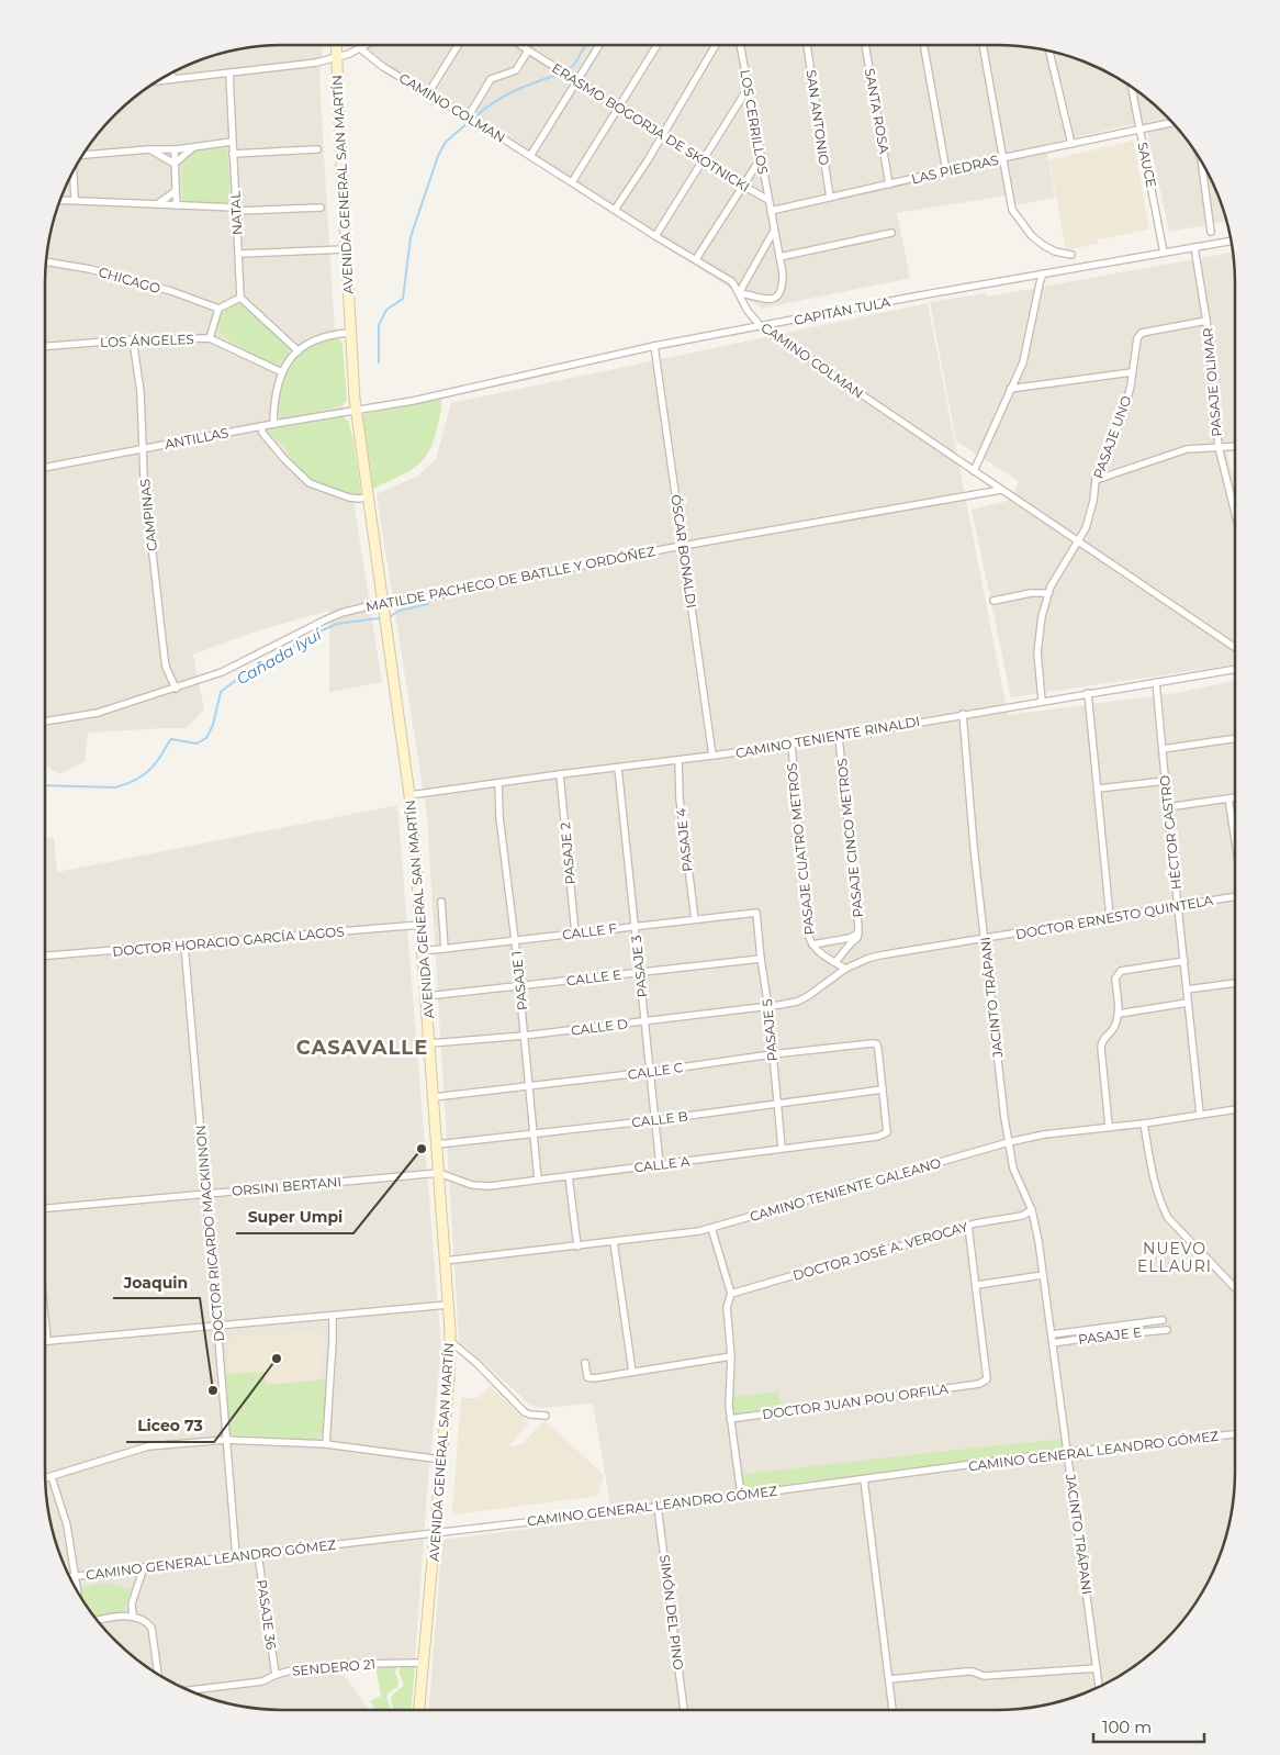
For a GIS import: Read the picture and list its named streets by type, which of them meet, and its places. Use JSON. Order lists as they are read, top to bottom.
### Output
{
  "streets": {
    "main road": ["AVENIDA GENERAL SAN MARTÍN"],
    "street": [
      "CAMINO COLMAN",
      "SANTA ROSA",
      "SAN ANTONIO",
      "LOS CERRILLOS",
      "ERASMO BOGORJA DE SKOTNICKI",
      "SAUCE",
      "LAS PIEDRAS",
      "NATAL",
      "CHICAGO",
      "CAPITÁN TULA",
      "LOS ÁNGELES",
      "PASAJE OLIMAR",
      "PASAJE UNO",
      "ANTILLAS",
      "CAMPINAS",
      "ÓSCAR BONALDI",
      "MATILDE PACHECO DE BATLLE Y ORDÓÑEZ",
      "CAMINO TENIENTE RINALDI",
      "HÉCTOR CASTRO",
      "PASAJE CINCO METROS",
      "PASAJE 4",
      "PASAJE CUATRO METROS",
      "PASAJE 2",
      "DOCTOR ERNESTO QUINTELA",
      "CALLE F",
      "DOCTOR HORACIO GARCÍA LAGOS",
      "PASAJE 3",
      "CALLE E",
      "PASAJE 1",
      "JACINTO TRÁPANI",
      "CALLE D",
      "PASAJE 5",
      "CALLE C",
      "CALLE B",
      "CALLE A",
      "ORSINI BERTANI",
      "CAMINO TENIENTE GALEANO",
      "DOCTOR RICARDO MACKINNON",
      "DOCTOR JOSÉ A. VEROCAY",
      "PASAJE E",
      "DOCTOR JUAN POU ORFILA",
      "CAMINO GENERAL LEANDRO GÓMEZ",
      "SIMÓN DEL PINO",
      "PASAJE 36",
      "SENDERO 21"
    ]
  },
  "crossings": [
    ["CAMINO COLMAN", "LOS CERRILLOS"],
    ["CAMINO COLMAN", "CAPITÁN TULA"],
    ["CAMINO COLMAN", "PASAJE UNO"],
    ["CAMINO COLMAN", "MATILDE PACHECO DE BATLLE Y ORDÓÑEZ"],
    ["SANTA ROSA", "LAS PIEDRAS"],
    ["SAN ANTONIO", "LAS PIEDRAS"],
    ["LOS CERRILLOS", "ERASMO BOGORJA DE SKOTNICKI"],
    ["LOS CERRILLOS", "LAS PIEDRAS"],
    ["SAUCE", "LAS PIEDRAS"],
    ["SAUCE", "CAPITÁN TULA"],
    ["AVENIDA GENERAL SAN MARTÍN", "CAPITÁN TULA"],
    ["AVENIDA GENERAL SAN MARTÍN", "ANTILLAS"],
    ["AVENIDA GENERAL SAN MARTÍN", "MATILDE PACHECO DE BATLLE Y ORDÓÑEZ"],
    ["AVENIDA GENERAL SAN MARTÍN", "CAMINO TENIENTE RINALDI"],
    ["AVENIDA GENERAL SAN MARTÍN", "CALLE F"],
    ["AVENIDA GENERAL SAN MARTÍN", "DOCTOR HORACIO GARCÍA LAGOS"],
    ["AVENIDA GENERAL SAN MARTÍN", "CALLE E"],
    ["AVENIDA GENERAL SAN MARTÍN", "CALLE D"],
    ["AVENIDA GENERAL SAN MARTÍN", "CALLE C"],
    ["AVENIDA GENERAL SAN MARTÍN", "CALLE B"],
    ["AVENIDA GENERAL SAN MARTÍN", "CALLE A"],
    ["AVENIDA GENERAL SAN MARTÍN", "ORSINI BERTANI"],
    ["AVENIDA GENERAL SAN MARTÍN", "CAMINO TENIENTE GALEANO"],
    ["AVENIDA GENERAL SAN MARTÍN", "CAMINO GENERAL LEANDRO GÓMEZ"],
    ["AVENIDA GENERAL SAN MARTÍN", "SENDERO 21"],
    ["CAPITÁN TULA", "PASAJE OLIMAR"],
    ["CAPITÁN TULA", "ANTILLAS"],
    ["CAPITÁN TULA", "ÓSCAR BONALDI"],
    ["LOS ÁNGELES", "CAMPINAS"],
    ["PASAJE OLIMAR", "PASAJE UNO"],
    ["PASAJE UNO", "CAMINO TENIENTE RINALDI"],
    ["ANTILLAS", "CAMPINAS"],
    ["CAMPINAS", "MATILDE PACHECO DE BATLLE Y ORDÓÑEZ"],
    ["ÓSCAR BONALDI", "MATILDE PACHECO DE BATLLE Y ORDÓÑEZ"],
    ["ÓSCAR BONALDI", "CAMINO TENIENTE RINALDI"],
    ["CAMINO TENIENTE RINALDI", "HÉCTOR CASTRO"],
    ["CAMINO TENIENTE RINALDI", "PASAJE CINCO METROS"],
    ["CAMINO TENIENTE RINALDI", "PASAJE 4"],
    ["CAMINO TENIENTE RINALDI", "PASAJE CUATRO METROS"],
    ["CAMINO TENIENTE RINALDI", "PASAJE 2"],
    ["CAMINO TENIENTE RINALDI", "PASAJE 3"],
    ["CAMINO TENIENTE RINALDI", "PASAJE 1"],
    ["CAMINO TENIENTE RINALDI", "JACINTO TRÁPANI"],
    ["HÉCTOR CASTRO", "DOCTOR ERNESTO QUINTELA"],
    ["HÉCTOR CASTRO", "CAMINO TENIENTE GALEANO"],
    ["PASAJE CINCO METROS", "PASAJE CUATRO METROS"],
    ["PASAJE 4", "CALLE F"],
    ["PASAJE CUATRO METROS", "DOCTOR ERNESTO QUINTELA"],
    ["PASAJE 2", "CALLE F"],
    ["DOCTOR ERNESTO QUINTELA", "JACINTO TRÁPANI"],
    ["DOCTOR ERNESTO QUINTELA", "CALLE D"],
    ["DOCTOR ERNESTO QUINTELA", "PASAJE 5"],
    ["CALLE F", "PASAJE 3"],
    ["CALLE F", "PASAJE 1"],
    ["CALLE F", "PASAJE 5"],
    ["DOCTOR HORACIO GARCÍA LAGOS", "DOCTOR RICARDO MACKINNON"],
    ["PASAJE 3", "CALLE E"],
    ["PASAJE 3", "CALLE D"],
    ["PASAJE 3", "CALLE C"],
    ["PASAJE 3", "CALLE B"],
    ["PASAJE 3", "CALLE A"],
    ["CALLE E", "PASAJE 1"],
    ["CALLE E", "PASAJE 5"],
    ["PASAJE 1", "CALLE D"],
    ["PASAJE 1", "CALLE C"],
    ["PASAJE 1", "CALLE B"],
    ["PASAJE 1", "CALLE A"],
    ["JACINTO TRÁPANI", "CAMINO TENIENTE GALEANO"],
    ["JACINTO TRÁPANI", "DOCTOR JOSÉ A. VEROCAY"],
    ["JACINTO TRÁPANI", "PASAJE E"],
    ["JACINTO TRÁPANI", "CAMINO GENERAL LEANDRO GÓMEZ"],
    ["CALLE D", "PASAJE 5"],
    ["PASAJE 5", "CALLE C"],
    ["PASAJE 5", "CALLE B"],
    ["PASAJE 5", "CALLE A"],
    ["CALLE C", "CALLE B"],
    ["CALLE C", "CALLE A"],
    ["CALLE B", "CALLE A"],
    ["CALLE A", "ORSINI BERTANI"],
    ["ORSINI BERTANI", "DOCTOR RICARDO MACKINNON"],
    ["DOCTOR RICARDO MACKINNON", "CAMINO GENERAL LEANDRO GÓMEZ"],
    ["CAMINO GENERAL LEANDRO GÓMEZ", "SIMÓN DEL PINO"],
    ["CAMINO GENERAL LEANDRO GÓMEZ", "PASAJE 36"],
    ["PASAJE 36", "SENDERO 21"]
  ],
  "districts": ["CASAVALLE", "NUEVO ELLAURI"],
  "water": ["Cañada Iyuí"],
  "places": ["Super Umpi", "Liceo 73", "Joaquin"],
  "scale_bar": "100 m"
}
